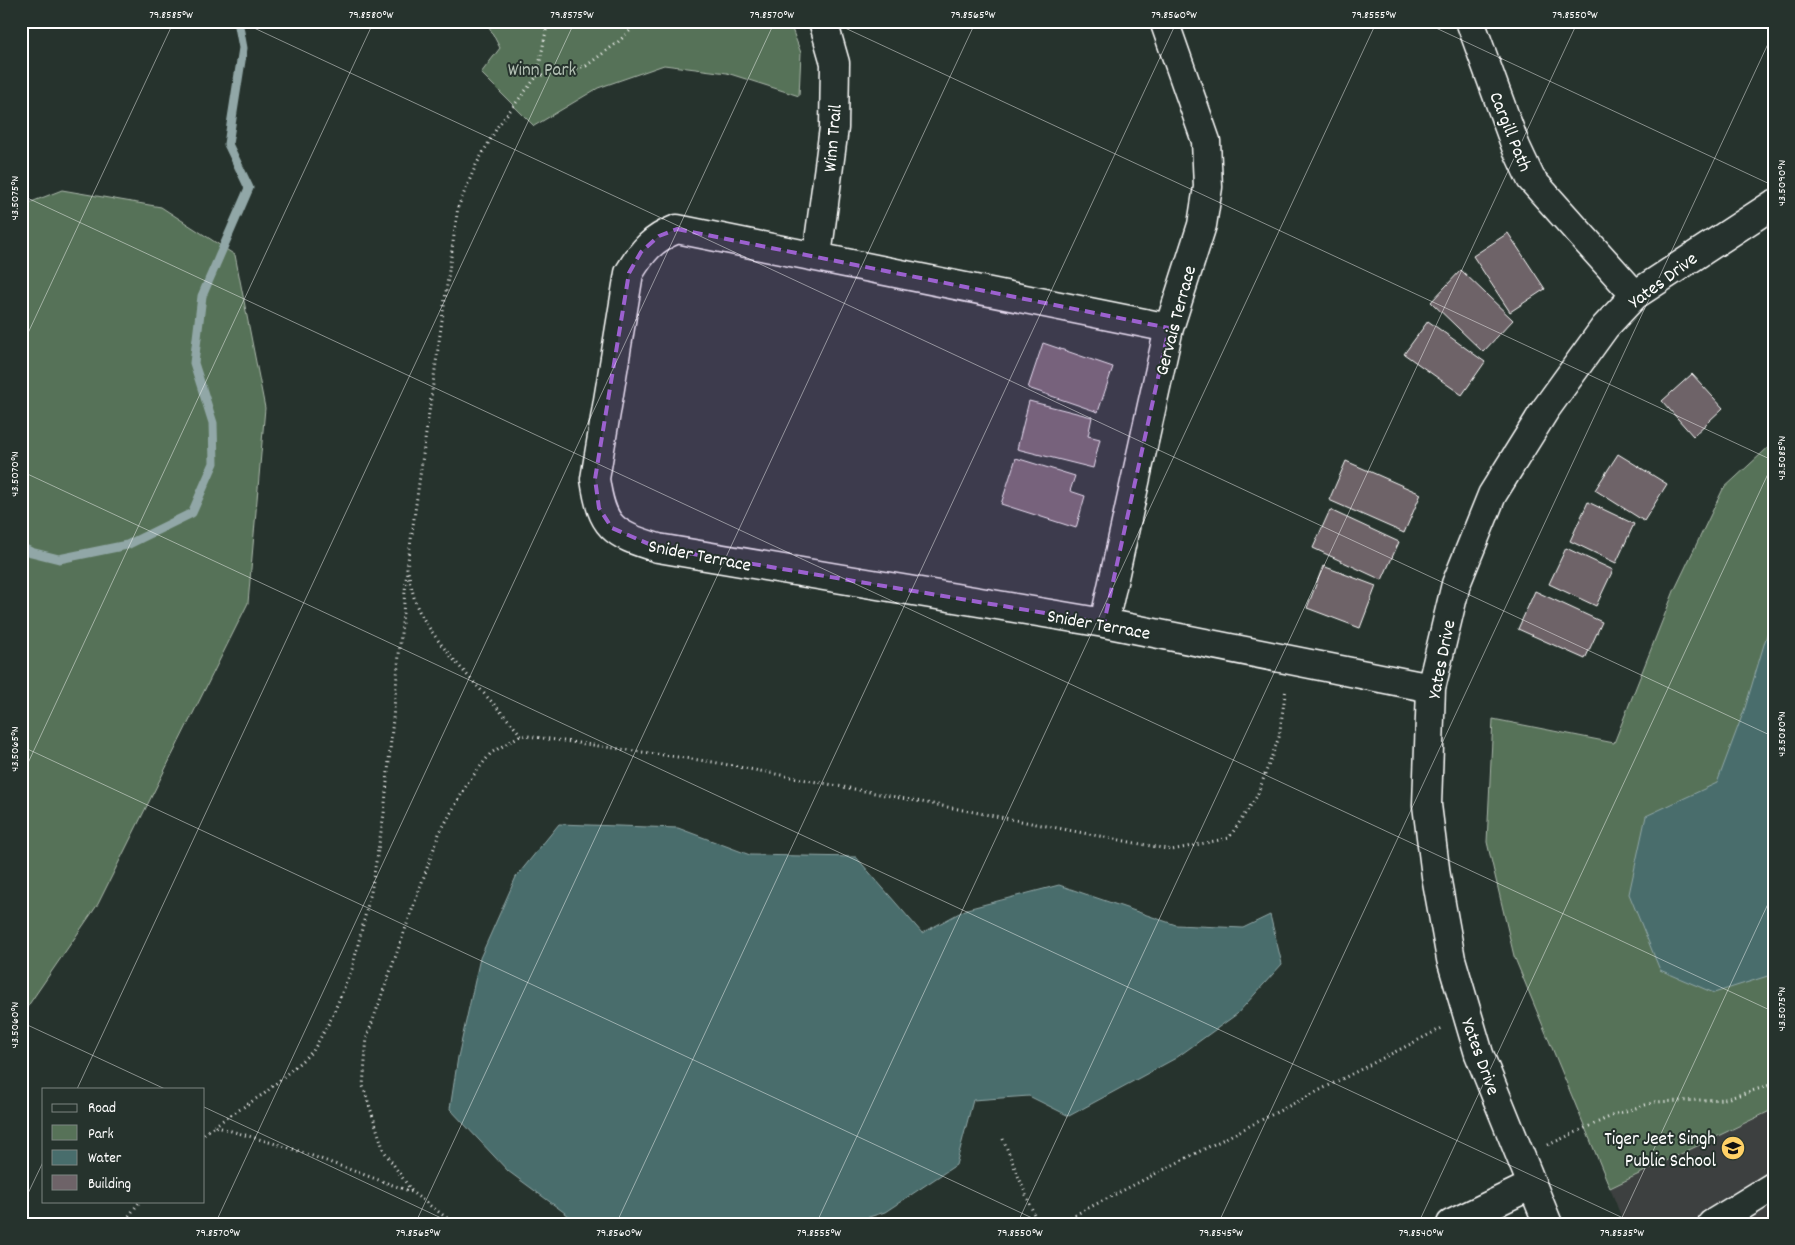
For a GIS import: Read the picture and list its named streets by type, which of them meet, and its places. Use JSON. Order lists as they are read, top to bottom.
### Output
{
  "streets": {
    "street": [
      "Cargill Path",
      "Winn Trail",
      "Yates Drive",
      "Gervais Terrace",
      "Snider Terrace"
    ]
  },
  "crossings": [
    ["Cargill Path", "Yates Drive"],
    ["Winn Trail", "Snider Terrace"],
    ["Yates Drive", "Snider Terrace"],
    ["Gervais Terrace", "Snider Terrace"]
  ],
  "parks": ["Winn Park"],
  "places": {
    "school or university": ["Tiger Jeet Singh Public School"]
  },
  "legend": [
    "Road",
    "Park",
    "Water",
    "Building"
  ],
  "coordinates": [
    "79.8585°W",
    "79.8580°W",
    "79.8575°W",
    "79.8570°W",
    "79.8565°W",
    "79.8560°W",
    "79.8555°W",
    "79.8550°W",
    "43.5090°N",
    "43.5075°N",
    "43.5085°N",
    "43.5070°N",
    "43.5080°N",
    "43.5065°N",
    "43.5060°N",
    "79.8545°W",
    "79.8540°W",
    "79.8535°W"
  ]
}
